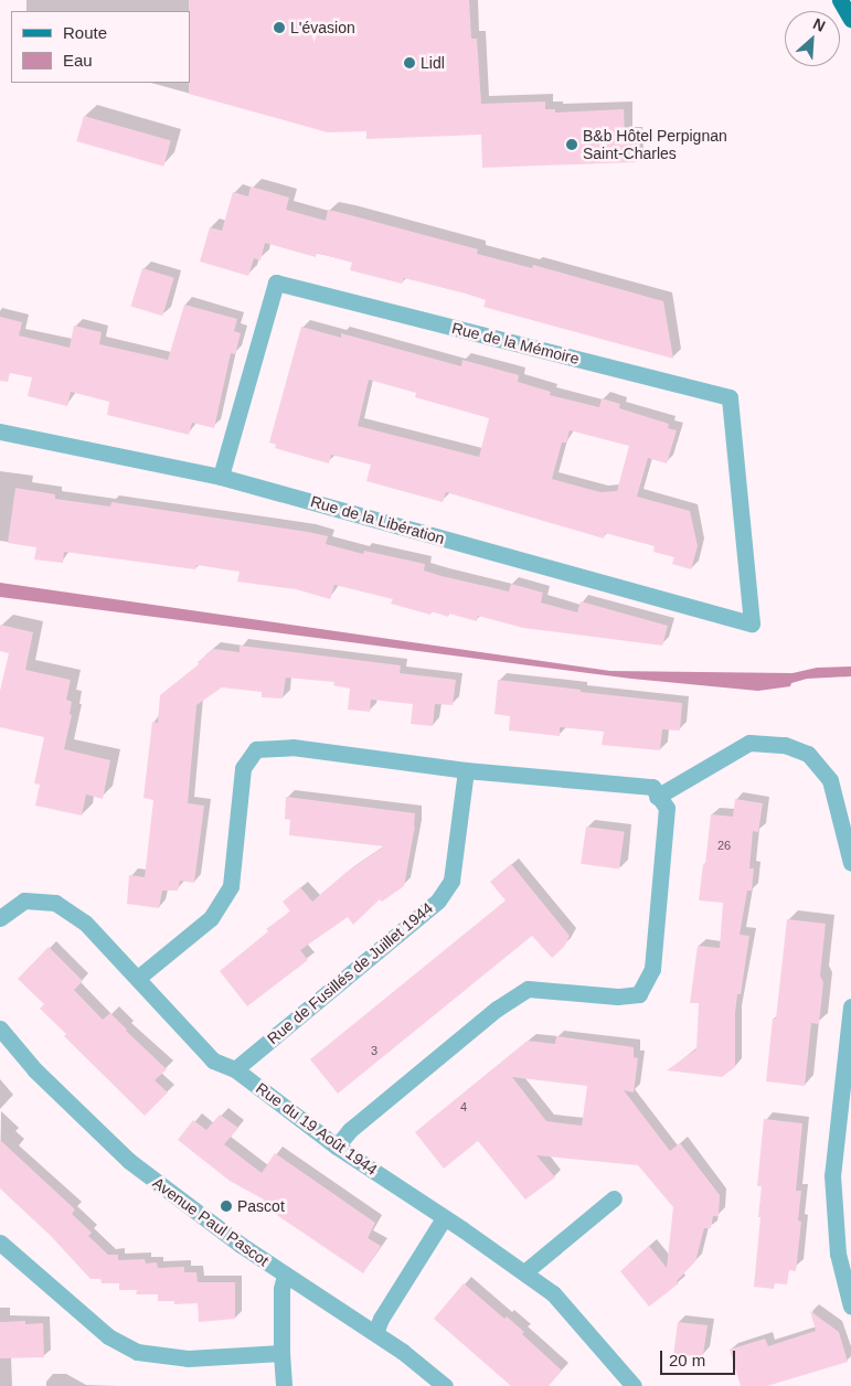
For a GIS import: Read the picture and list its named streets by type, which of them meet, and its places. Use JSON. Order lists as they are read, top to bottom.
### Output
{
  "streets": {
    "street": [
      "Rue de la Mémoire",
      "Rue de la Libération",
      "Rue de Fusillés de Juillet 1944",
      "Rue du 19 Août 1944",
      "Avenue Paul Pascot"
    ]
  },
  "crossings": [
    ["Rue de la Mémoire", "Rue de la Libération"],
    ["Rue de Fusillés de Juillet 1944", "Rue du 19 Août 1944"]
  ],
  "places": [
    "L'évasion",
    "Lidl",
    "B&b Hôtel Perpignan Saint-Charles",
    "Pascot"
  ],
  "house_numbers": ["26", "3", "4"],
  "legend": ["Route", "Eau"],
  "scale_bar": "20 m",
  "north": "top right"
}
